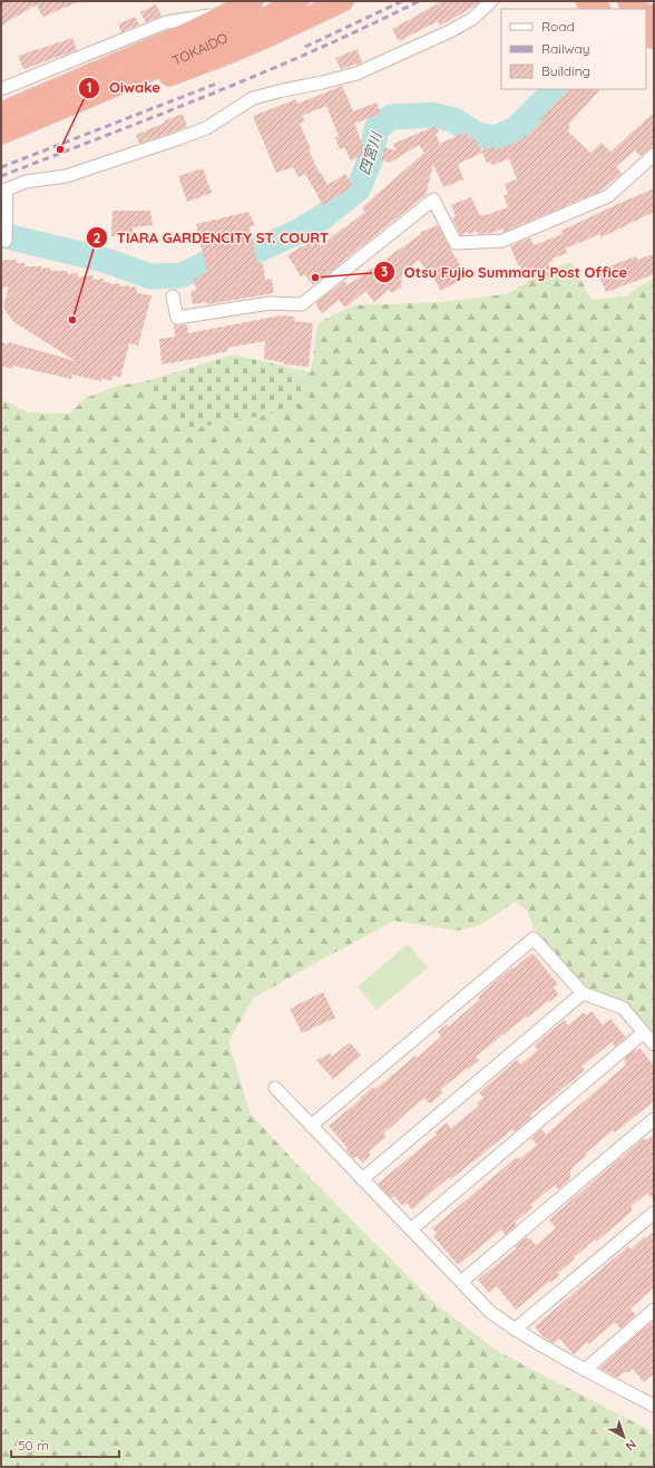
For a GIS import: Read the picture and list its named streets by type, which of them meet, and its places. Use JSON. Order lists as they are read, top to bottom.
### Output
{
  "streets": {
    "highway": ["TOKAIDO"]
  },
  "water": ["四宮川"],
  "places": ["Oiwake", "Otsu Fujio Summary Post Office", "TIARA GARDENCITY ST. COURT"],
  "legend": ["Road", "Railway", "Building"],
  "scale_bar": "50 m",
  "north": "bottom right"
}
